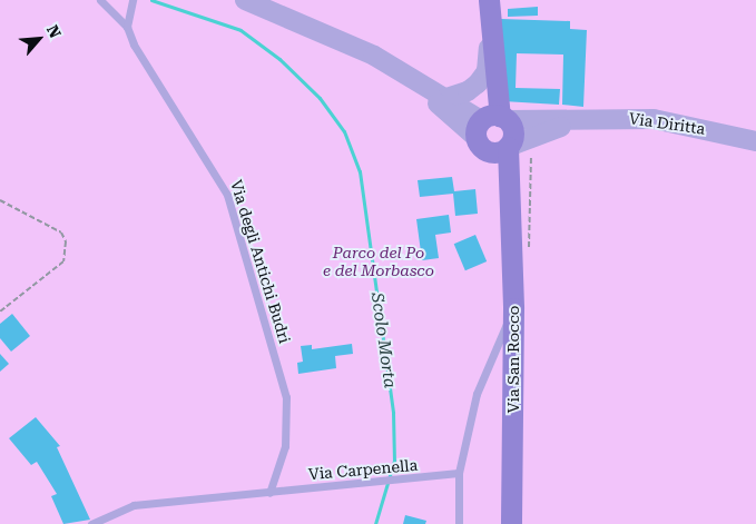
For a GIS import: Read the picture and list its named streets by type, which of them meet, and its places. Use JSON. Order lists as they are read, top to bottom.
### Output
{
  "streets": {
    "main road": ["Via San Rocco"],
    "street": ["Via Diritta"],
    "lane": ["Via degli Antichi Budri", "Via Carpenella"]
  },
  "crossings": [
    ["Via Diritta", "Via San Rocco"],
    ["Via degli Antichi Budri", "Via Carpenella"]
  ],
  "water": ["Scolo Morta"],
  "parks": ["Parco del Po e del Morbasco"],
  "north": "top right"
}
